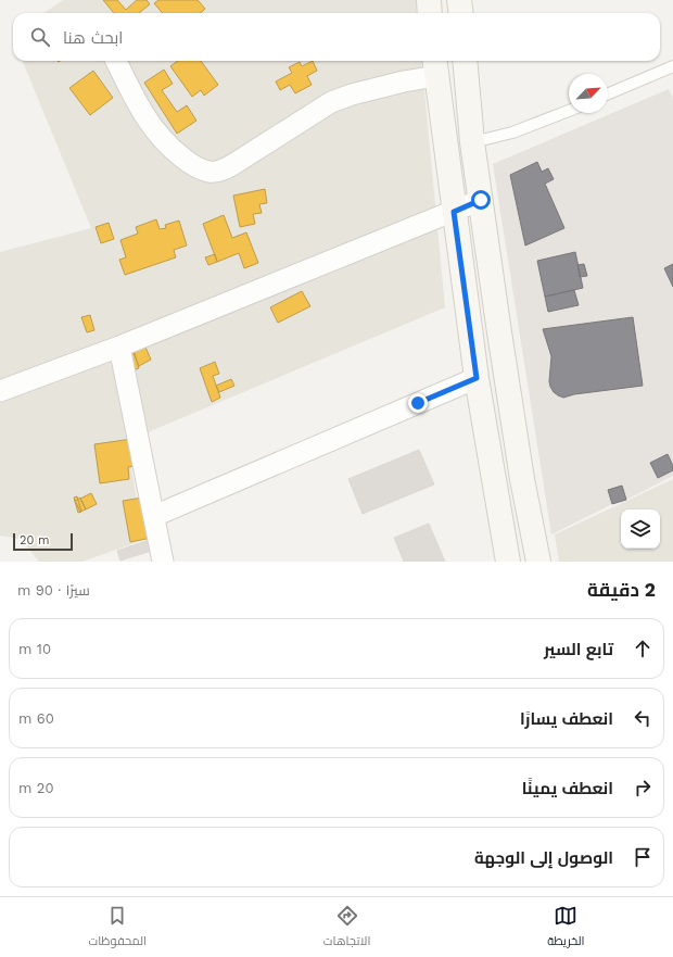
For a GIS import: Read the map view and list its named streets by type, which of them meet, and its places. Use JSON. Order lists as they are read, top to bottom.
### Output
{
  "scale_bar": "20 m",
  "north": "top right",
  "page": {
    "search": "ابحث هنا",
    "scale": "20 m",
    "heading": ["2 دقيقة", "سيرًا · 90 m"],
    "list": [
      ["تابع السير", "10 m"],
      ["انعطف يسارًا", "60 m"],
      ["انعطف يمينًا", "20 m"],
      "الوصول إلى الوجهة"
    ],
    "nav": ["الخريطة", "الاتجاهات", "المحفوظات"]
  }
}
